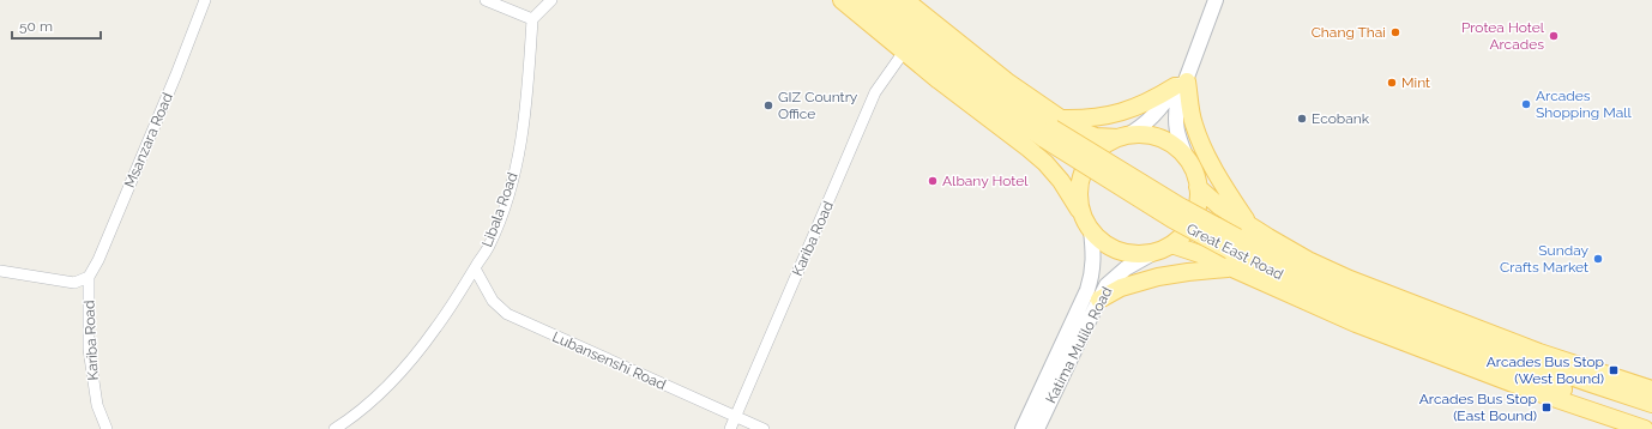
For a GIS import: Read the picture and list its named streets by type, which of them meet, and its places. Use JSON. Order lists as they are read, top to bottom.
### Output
{
  "streets": {
    "main road": ["Great East Road", "Katima Mulilo Road"],
    "street": [
      "Msanzara Road",
      "Libala Road",
      "Kariba Road",
      "Lubansenshi Road"
    ]
  },
  "crossings": [
    ["Msanzara Road", "Kariba Road"],
    ["Libala Road", "Lubansenshi Road"],
    ["Kariba Road", "Lubansenshi Road"],
    ["Great East Road", "Katima Mulilo Road"]
  ],
  "places": {
    "other": [
      "Chang Thai",
      "Protea Hotel Arcades",
      "Mint",
      "Arcades Shopping Mall",
      "GIZ Country Office",
      "Ecobank",
      "Albany Hotel",
      "Sunday Crafts Market"
    ],
    "transit": ["Arcades Bus Stop (West Bound)", "Arcades Bus Stop (East Bound)"]
  },
  "scale_bar": "50 m"
}
